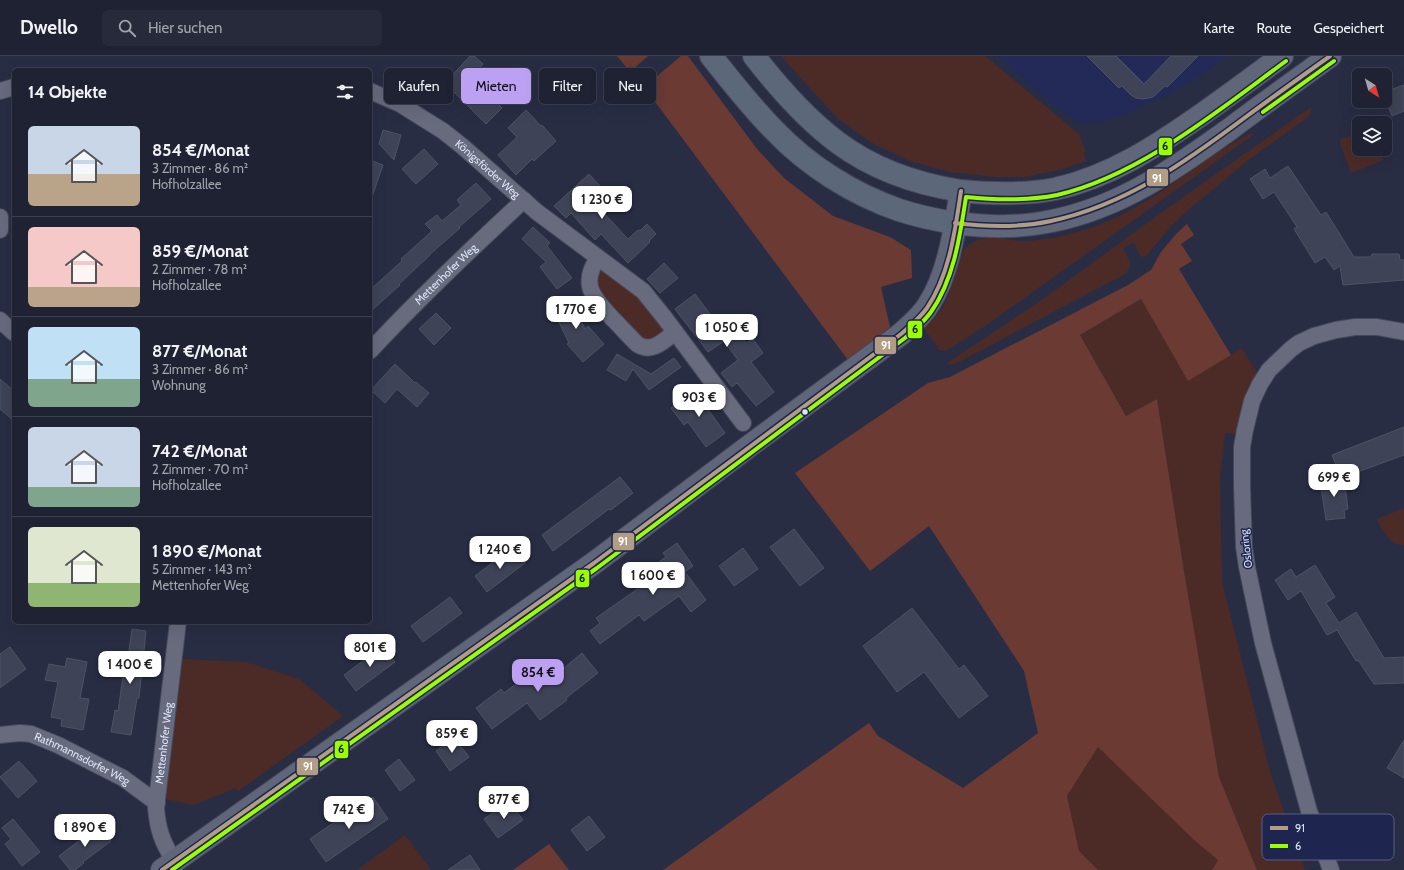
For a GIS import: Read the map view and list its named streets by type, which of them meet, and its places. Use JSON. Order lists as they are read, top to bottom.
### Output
{
  "streets": {
    "street": [
      "Königsförder Weg",
      "Mettenhofer Weg",
      "Osloring",
      "Rathmannsdorfer Weg"
    ]
  },
  "crossings": [
    ["Königsförder Weg", "Mettenhofer Weg"],
    ["Mettenhofer Weg", "Rathmannsdorfer Weg"]
  ],
  "lines": ["transit line 91", "transit line 6"],
  "legend": ["91", "6"],
  "north": "bottom right",
  "page": {
    "header": "Dwello",
    "search": "Hier suchen",
    "nav": ["Karte", "Route", "Gespeichert"],
    "chip": [
      "Kaufen",
      "Mieten",
      "Filter",
      "Neu"
    ],
    "heading": "14 Objekte",
    "list": [
      {
        "name": "854 €/Monat",
        "note": "3 Zimmer · 86 m² · Hofholzallee"
      },
      {
        "name": "859 €/Monat",
        "note": "2 Zimmer · 78 m² · Hofholzallee"
      },
      {
        "name": "877 €/Monat",
        "note": "3 Zimmer · 86 m² · Wohnung"
      },
      {
        "name": "742 €/Monat",
        "note": "2 Zimmer · 70 m² · Hofholzallee"
      },
      {
        "name": "1 890 €/Monat",
        "note": "5 Zimmer · 143 m² · Mettenhofer Weg"
      }
    ],
    "price": [
      "1 230 €",
      "1 770 €",
      "1 050 €",
      "903 €",
      "699 €",
      "1 240 €",
      "1 600 €",
      "801 €",
      "1 400 €",
      "854 €",
      "859 €",
      "877 €",
      "742 €",
      "1 890 €"
    ]
  }
}
